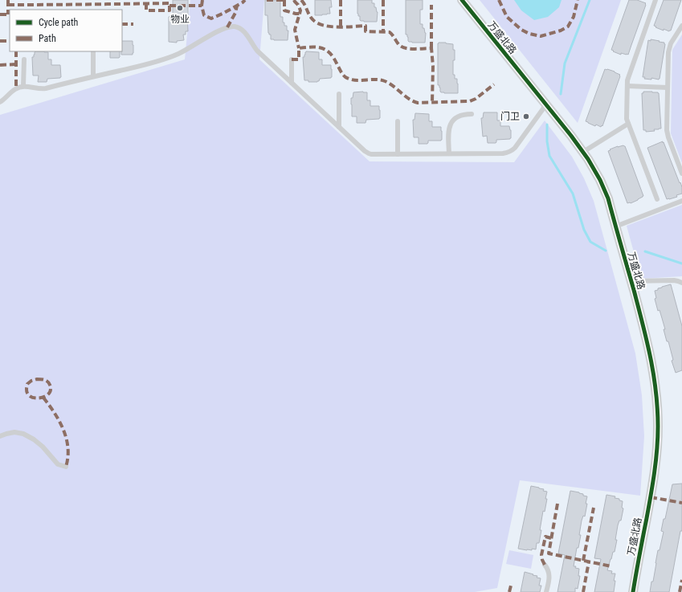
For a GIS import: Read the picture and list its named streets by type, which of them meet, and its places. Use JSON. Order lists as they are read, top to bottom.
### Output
{
  "streets": {
    "street": ["万盛北路"]
  },
  "places": ["物业", "门卫"],
  "legend": ["Cycle path", "Path"]
}
